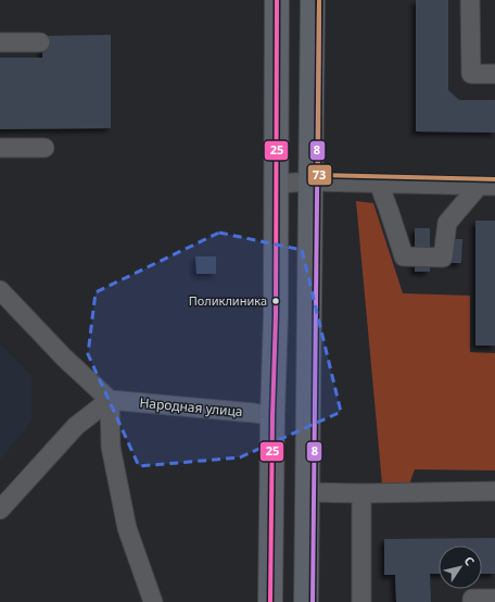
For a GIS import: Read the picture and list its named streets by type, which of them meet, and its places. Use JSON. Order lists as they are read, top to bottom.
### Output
{
  "streets": {
    "street": ["Народная улица"]
  },
  "places": ["Поликлиника"],
  "lines": ["transit line 25", "transit line 8", "transit line 73"],
  "north": "top right"
}
